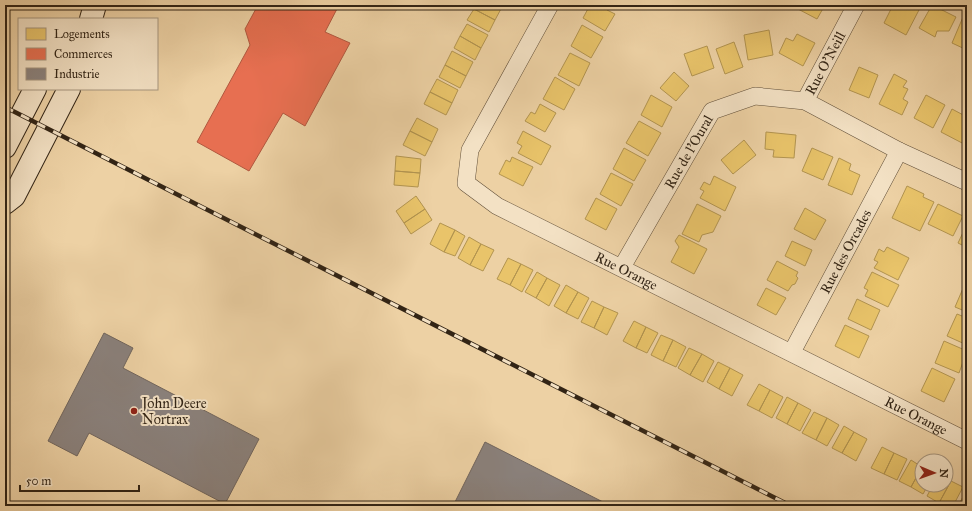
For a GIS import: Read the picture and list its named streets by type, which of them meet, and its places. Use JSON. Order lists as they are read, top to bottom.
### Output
{
  "streets": {
    "street": [
      "Rue O'Neill",
      "Rue de l'Oural",
      "Rue des Orcades",
      "Rue Orange"
    ]
  },
  "crossings": [
    ["Rue O'Neill", "Rue de l'Oural"],
    ["Rue de l'Oural", "Rue des Orcades"],
    ["Rue de l'Oural", "Rue Orange"],
    ["Rue des Orcades", "Rue Orange"]
  ],
  "places": ["John Deere Nortrax"],
  "legend": ["Logements", "Commerces", "Industrie"],
  "scale_bar": "50 m",
  "north": "right"
}
